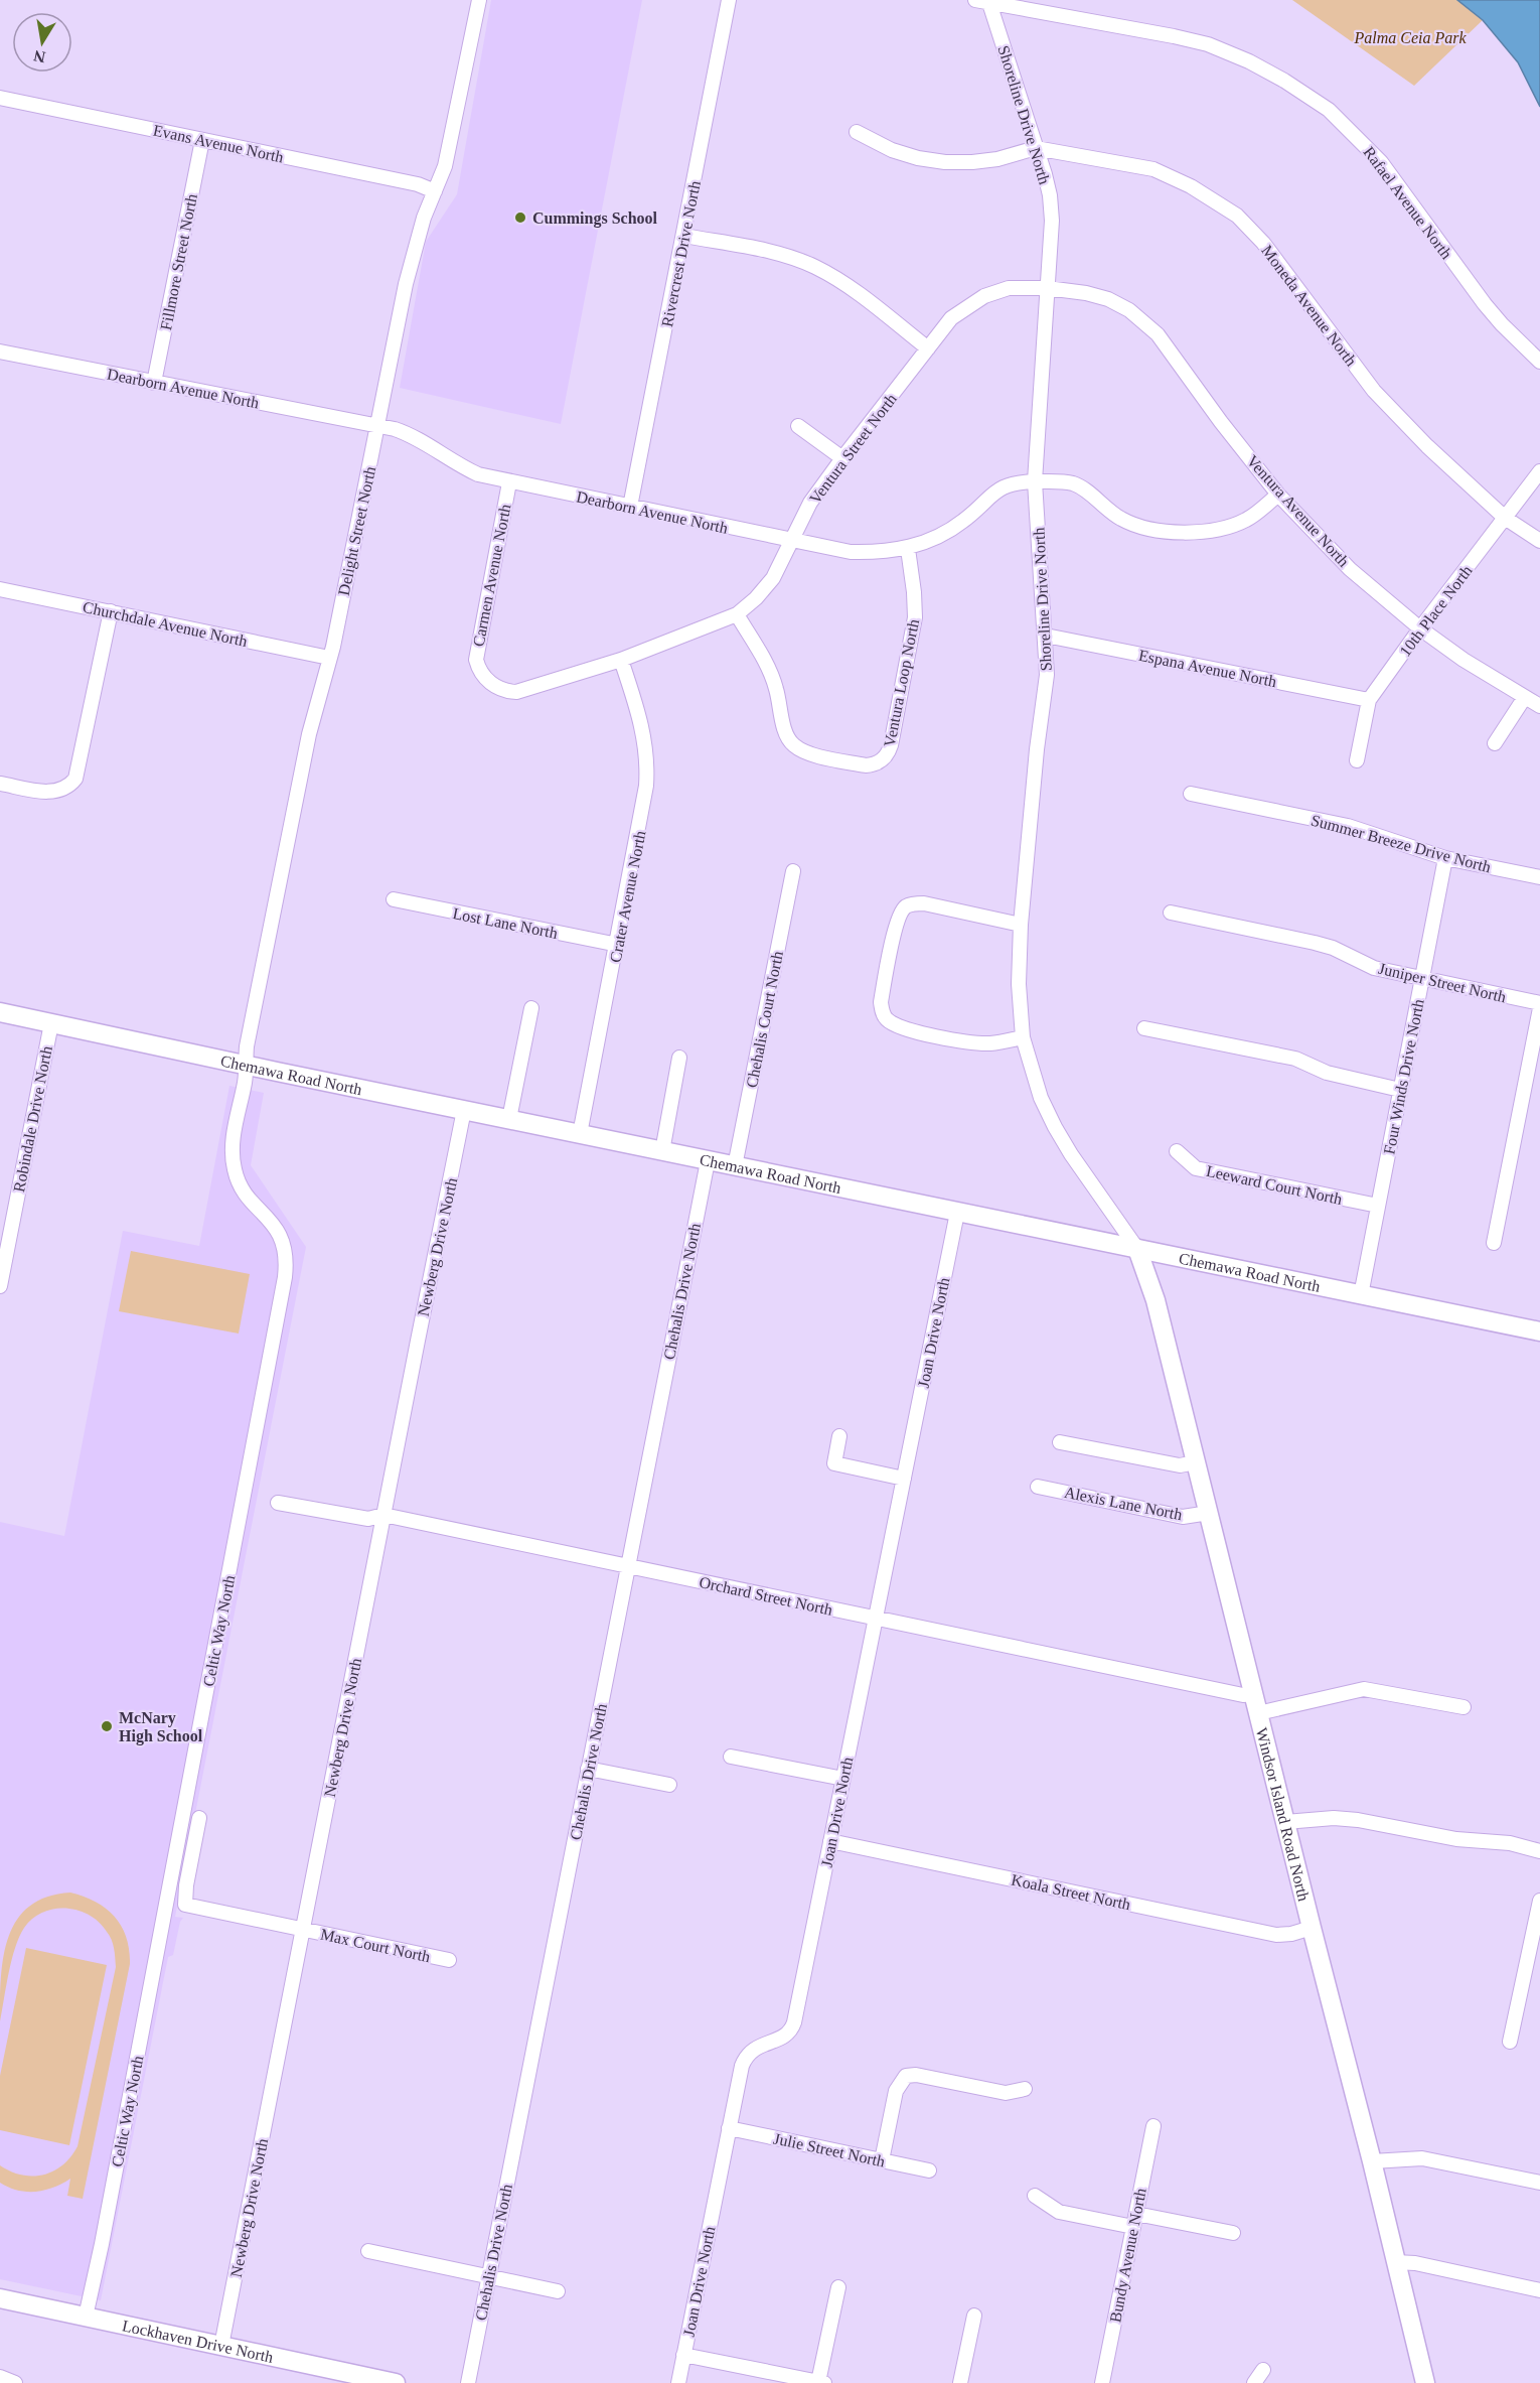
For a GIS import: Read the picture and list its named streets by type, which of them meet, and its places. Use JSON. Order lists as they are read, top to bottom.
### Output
{
  "streets": {
    "street": [
      "Shoreline Drive North",
      "Evans Avenue North",
      "Rafael Avenue North",
      "Rivercrest Drive North",
      "Fillmore Street North",
      "Moneda Avenue North",
      "Dearborn Avenue North",
      "Ventura Street North",
      "Ventura Avenue North",
      "Delight Street North",
      "Carmen Avenue North",
      "10th Place North",
      "Churchdale Avenue North",
      "Espana Avenue North",
      "Ventura Loop North",
      "Summer Breeze Drive North",
      "Crater Avenue North",
      "Lost Lane North",
      "Juniper Street North",
      "Chehalis Court North",
      "Chemawa Road North",
      "Four Winds Drive North",
      "Robindale Drive North",
      "Leeward Court North",
      "Newberg Drive North",
      "Chehalis Drive North",
      "Joan Drive North",
      "Alexis Lane North",
      "Orchard Street North",
      "Celtic Way North",
      "Windsor Island Road North",
      "Koala Street North",
      "Max Court North",
      "Julie Street North",
      "Bundy Avenue North",
      "Lockhaven Drive North"
    ]
  },
  "crossings": [
    ["Shoreline Drive North", "Rafael Avenue North"],
    ["Shoreline Drive North", "Moneda Avenue North"],
    ["Shoreline Drive North", "Dearborn Avenue North"],
    ["Shoreline Drive North", "Ventura Street North"],
    ["Shoreline Drive North", "Ventura Avenue North"],
    ["Shoreline Drive North", "Espana Avenue North"],
    ["Shoreline Drive North", "Chemawa Road North"],
    ["Shoreline Drive North", "Windsor Island Road North"],
    ["Evans Avenue North", "Fillmore Street North"],
    ["Evans Avenue North", "Delight Street North"],
    ["Rivercrest Drive North", "Dearborn Avenue North"],
    ["Fillmore Street North", "Dearborn Avenue North"],
    ["Moneda Avenue North", "10th Place North"],
    ["Dearborn Avenue North", "Ventura Street North"],
    ["Dearborn Avenue North", "Ventura Avenue North"],
    ["Dearborn Avenue North", "Delight Street North"],
    ["Dearborn Avenue North", "Carmen Avenue North"],
    ["Dearborn Avenue North", "Ventura Loop North"],
    ["Ventura Street North", "Ventura Avenue North"],
    ["Ventura Street North", "Carmen Avenue North"],
    ["Ventura Street North", "Ventura Loop North"],
    ["Ventura Street North", "Crater Avenue North"],
    ["Ventura Avenue North", "10th Place North"],
    ["Delight Street North", "Churchdale Avenue North"],
    ["Delight Street North", "Chemawa Road North"],
    ["Delight Street North", "Celtic Way North"],
    ["10th Place North", "Espana Avenue North"],
    ["Summer Breeze Drive North", "Four Winds Drive North"],
    ["Crater Avenue North", "Lost Lane North"],
    ["Crater Avenue North", "Chemawa Road North"],
    ["Juniper Street North", "Four Winds Drive North"],
    ["Chehalis Court North", "Chemawa Road North"],
    ["Chemawa Road North", "Four Winds Drive North"],
    ["Chemawa Road North", "Robindale Drive North"],
    ["Chemawa Road North", "Newberg Drive North"],
    ["Chemawa Road North", "Chehalis Drive North"],
    ["Chemawa Road North", "Joan Drive North"],
    ["Chemawa Road North", "Celtic Way North"],
    ["Chemawa Road North", "Windsor Island Road North"],
    ["Four Winds Drive North", "Leeward Court North"],
    ["Newberg Drive North", "Orchard Street North"],
    ["Newberg Drive North", "Max Court North"],
    ["Newberg Drive North", "Lockhaven Drive North"],
    ["Chehalis Drive North", "Orchard Street North"],
    ["Joan Drive North", "Orchard Street North"],
    ["Joan Drive North", "Koala Street North"],
    ["Joan Drive North", "Julie Street North"],
    ["Alexis Lane North", "Windsor Island Road North"],
    ["Orchard Street North", "Windsor Island Road North"],
    ["Celtic Way North", "Lockhaven Drive North"],
    ["Windsor Island Road North", "Koala Street North"]
  ],
  "parks": ["Palma Ceia Park"],
  "places": ["Cummings School", "McNary High School"],
  "north": "bottom"
}
